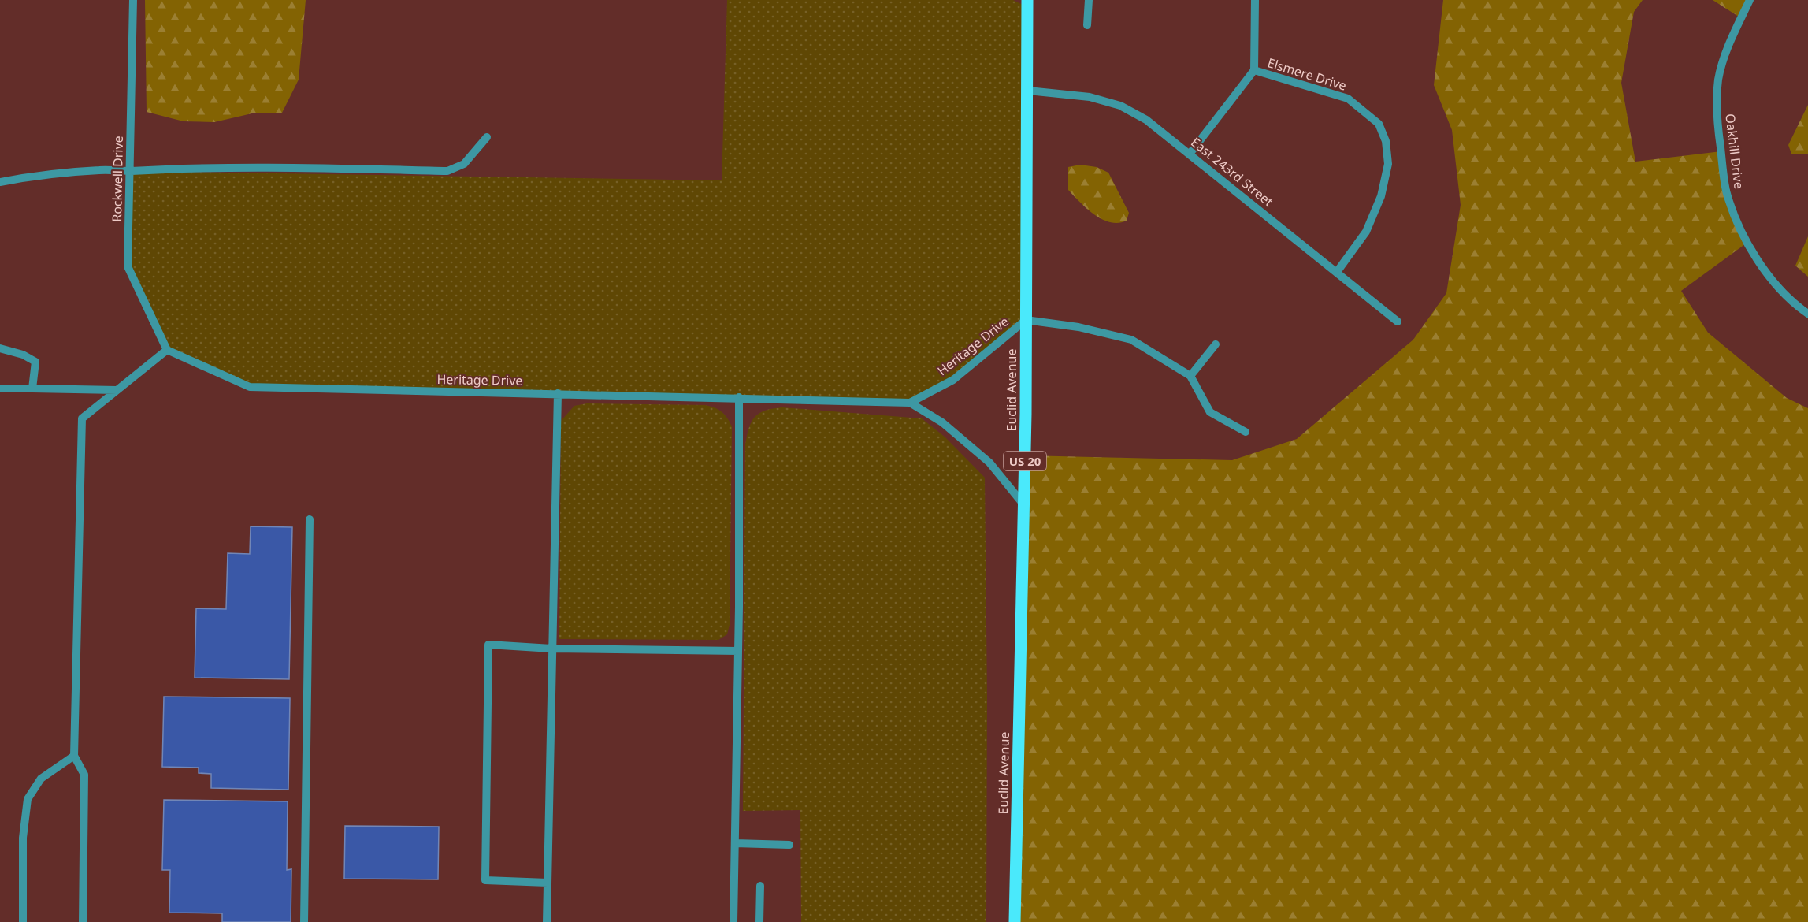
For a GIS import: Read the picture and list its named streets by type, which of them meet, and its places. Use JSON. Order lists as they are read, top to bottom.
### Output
{
  "streets": {
    "main road": ["Euclid Avenue", "US 20"],
    "street": [
      "Elsmere Drive",
      "Oakhill Drive",
      "East 243rd Street",
      "Rockwell Drive",
      "Heritage Drive"
    ]
  },
  "crossings": [
    ["Elsmere Drive", "East 243rd Street"],
    ["East 243rd Street", "Euclid Avenue"],
    ["Rockwell Drive", "Heritage Drive"],
    ["Heritage Drive", "Euclid Avenue"]
  ]
}
